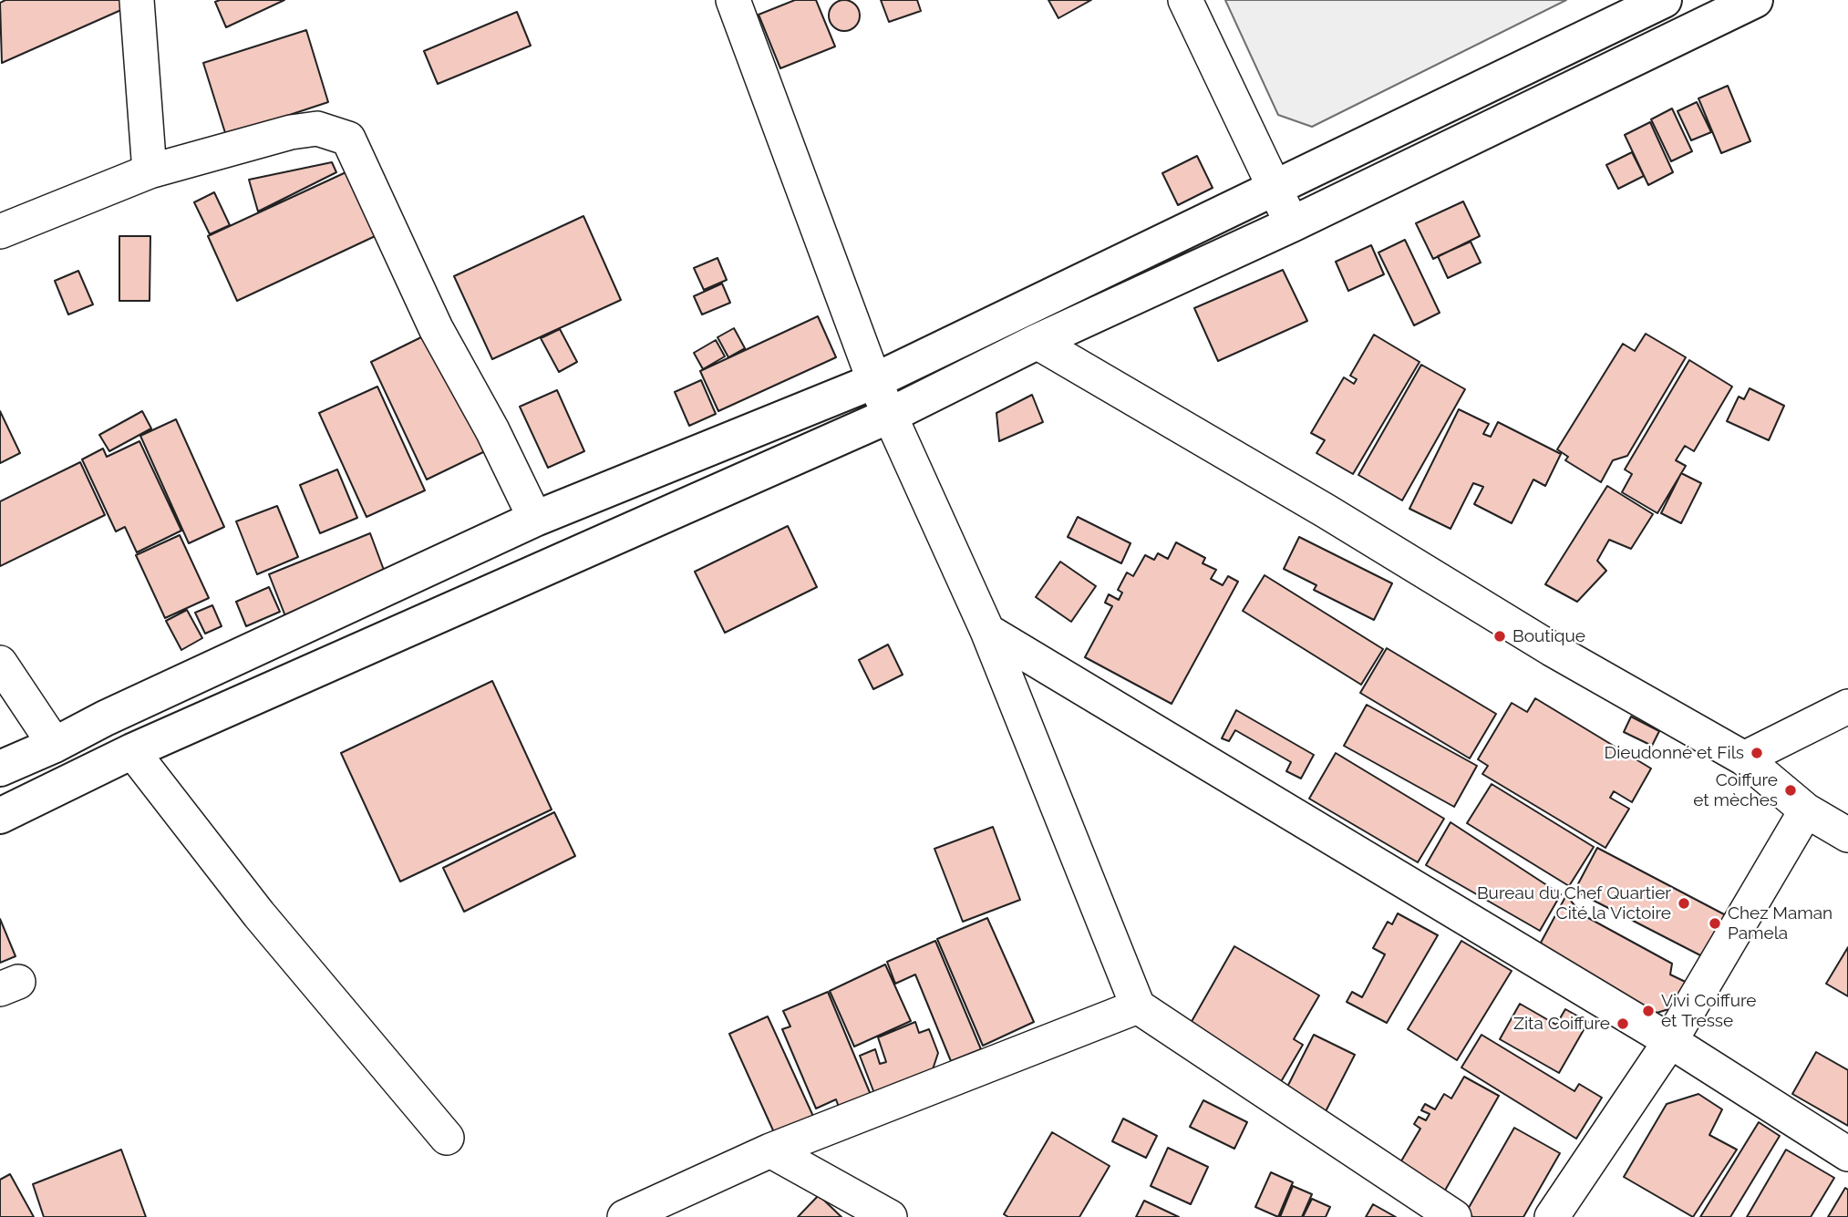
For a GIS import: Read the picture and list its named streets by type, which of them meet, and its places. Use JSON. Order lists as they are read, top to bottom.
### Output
{
  "places": [
    "Boutique",
    "Dieudonné et Fils",
    "Coiffure et mèches",
    "Bureau du Chef Quartier Cité la Victoire",
    "Chez Maman Pamela",
    "Vivi Coiffure et Tresse",
    "Zita Coiffure"
  ]
}
